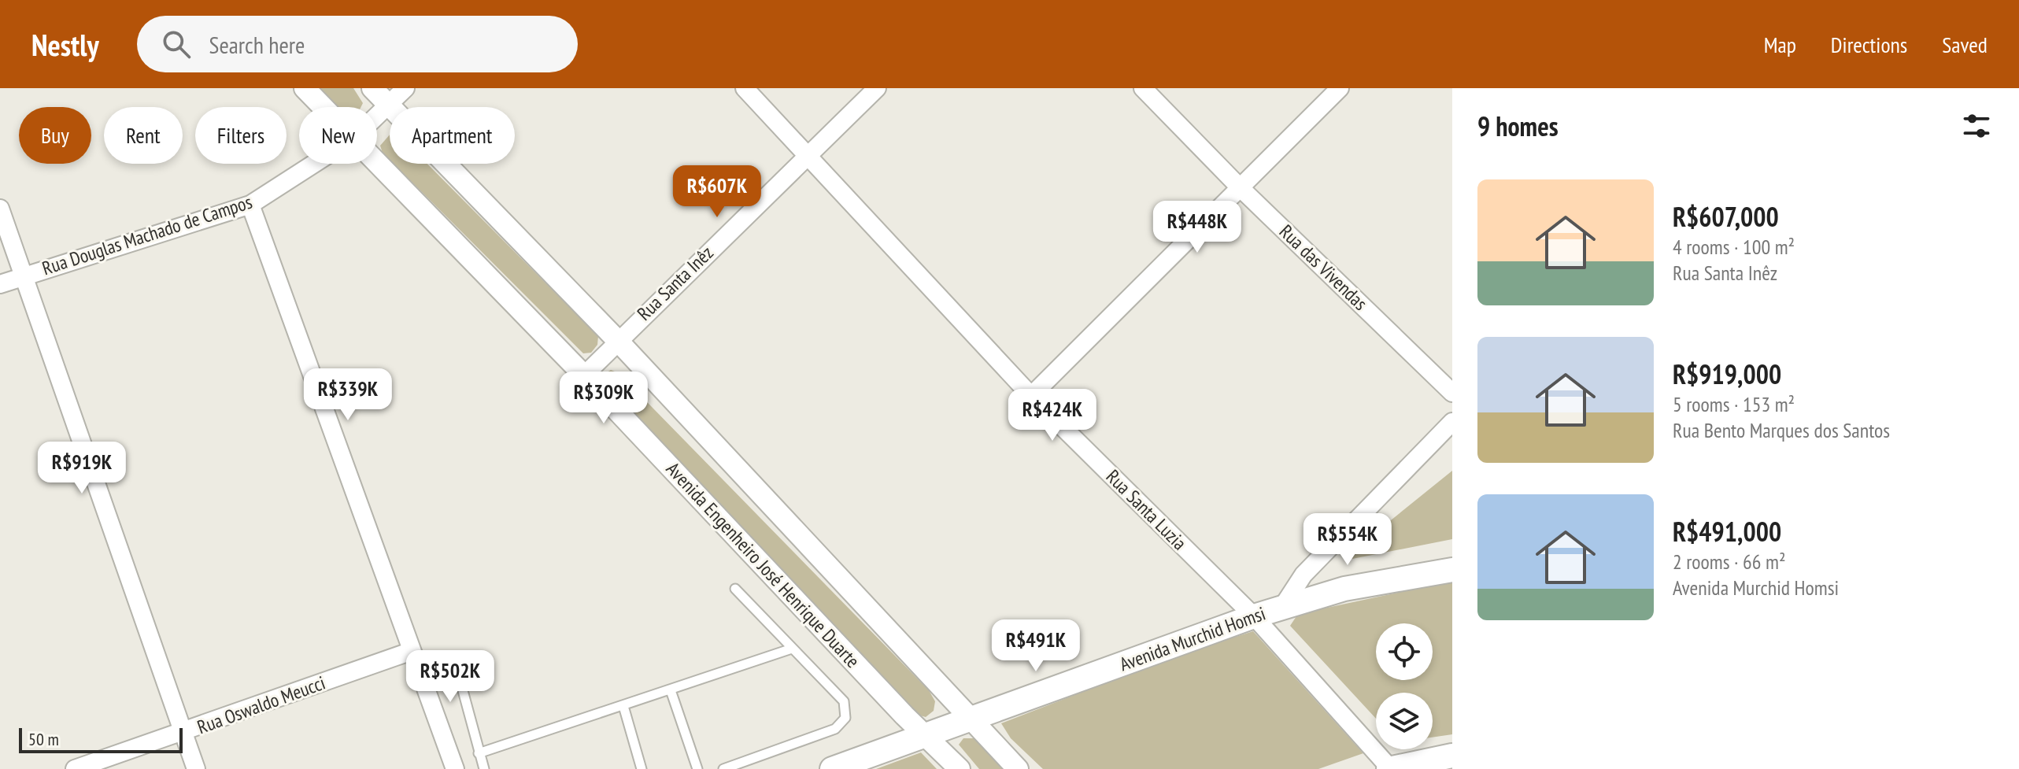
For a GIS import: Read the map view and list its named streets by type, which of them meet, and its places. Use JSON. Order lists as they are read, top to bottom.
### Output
{
  "streets": {
    "main road": ["Avenida Murchid Homsi"],
    "street": [
      "Rua Douglas Machado de Campos",
      "Rua das Vivendas",
      "Rua Santa Inêz",
      "Rua Santa Luzia",
      "Avenida Engenheiro José Henrique Duarte",
      "Rua Oswaldo Meucci"
    ]
  },
  "crossings": [
    ["Rua Santa Inêz", "Rua Santa Luzia"],
    ["Rua Santa Inêz", "Avenida Engenheiro José Henrique Duarte"],
    ["Rua Santa Luzia", "Avenida Murchid Homsi"],
    ["Avenida Engenheiro José Henrique Duarte", "Avenida Murchid Homsi"]
  ],
  "scale_bar": "50 m",
  "page": {
    "header": "Nestly",
    "search": "Search here",
    "nav": ["Map", "Directions", "Saved"],
    "heading": "9 homes",
    "chip": [
      "Buy",
      "Rent",
      "Filters",
      "New",
      "Apartment"
    ],
    "list": [
      {
        "name": "R$607,000",
        "note": "4 rooms · 100 m² · Rua Santa Inêz"
      },
      {
        "name": "R$919,000",
        "note": "5 rooms · 153 m² · Rua Bento Marques dos Santos"
      },
      {
        "name": "R$491,000",
        "note": "2 rooms · 66 m² · Avenida Murchid Homsi"
      }
    ],
    "price": [
      "R$607K",
      "R$448K",
      "R$339K",
      "R$309K",
      "R$424K",
      "R$919K",
      "R$554K",
      "R$491K",
      "R$502K"
    ],
    "scale": "50 m"
  }
}
